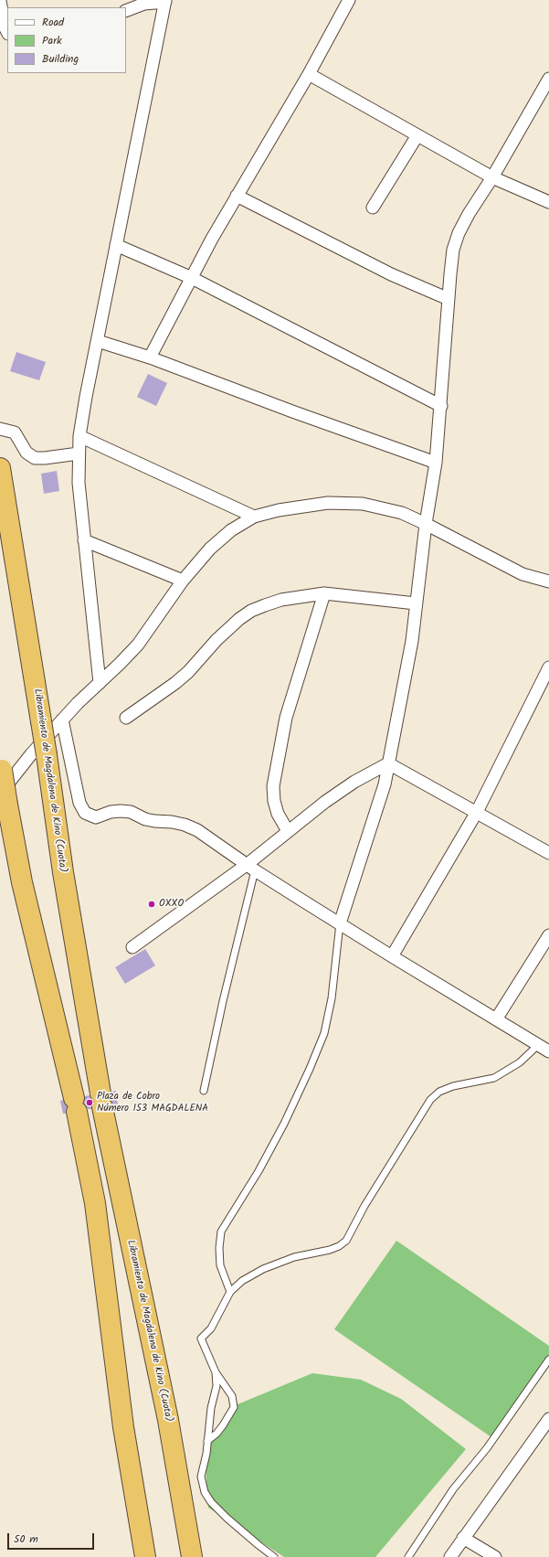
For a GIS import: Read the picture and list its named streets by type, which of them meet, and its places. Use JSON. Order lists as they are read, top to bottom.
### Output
{
  "streets": {
    "highway": ["Libramiento de Magdalena de Kino (Cuota)"]
  },
  "places": ["OXXO", "Plaza de Cobro Número 153 MAGDALENA"],
  "legend": ["Road", "Park", "Building"],
  "scale_bar": "50 m"
}
